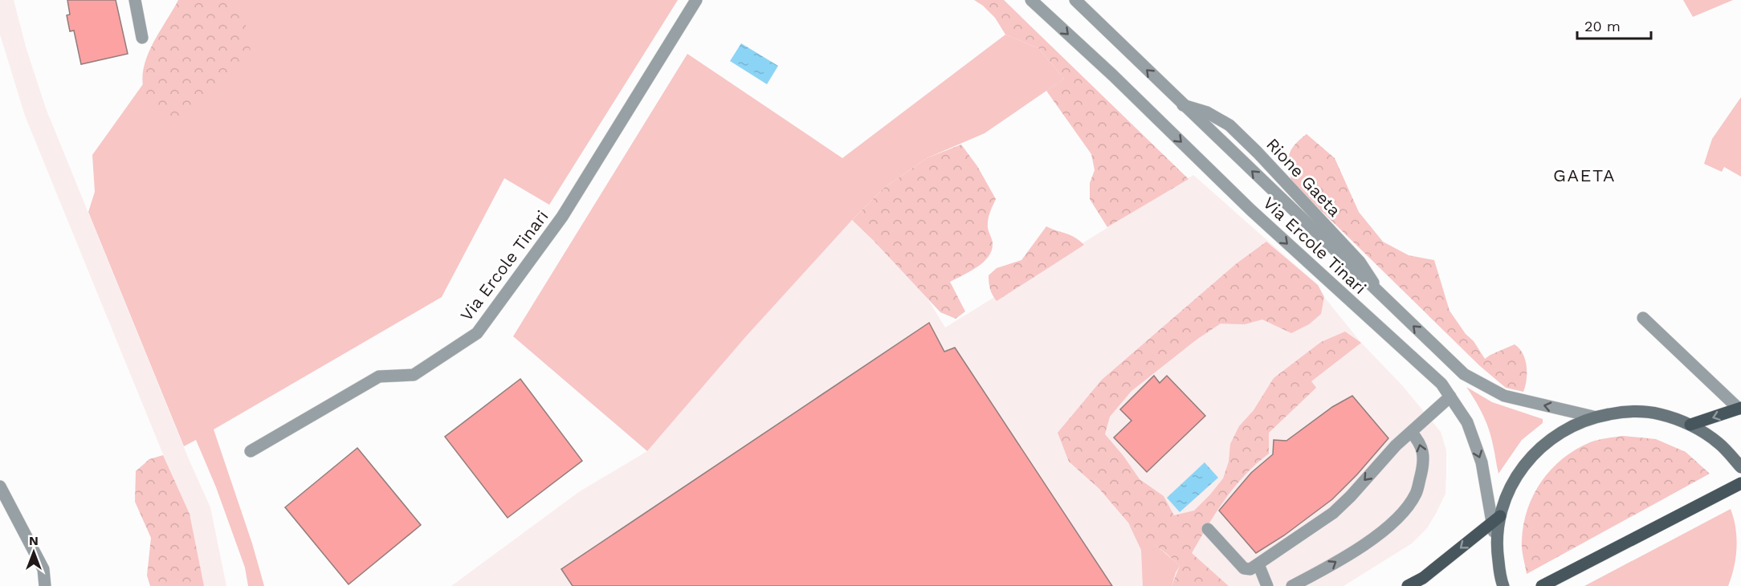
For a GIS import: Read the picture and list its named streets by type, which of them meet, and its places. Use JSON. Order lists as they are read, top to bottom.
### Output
{
  "streets": {
    "main road": ["Via Ercole Tinari"],
    "street": ["Rione Gaeta"]
  },
  "crossings": [
    ["Rione Gaeta", "Via Ercole Tinari"]
  ],
  "districts": ["GAETA"],
  "scale_bar": "20 m",
  "north": "top"
}
